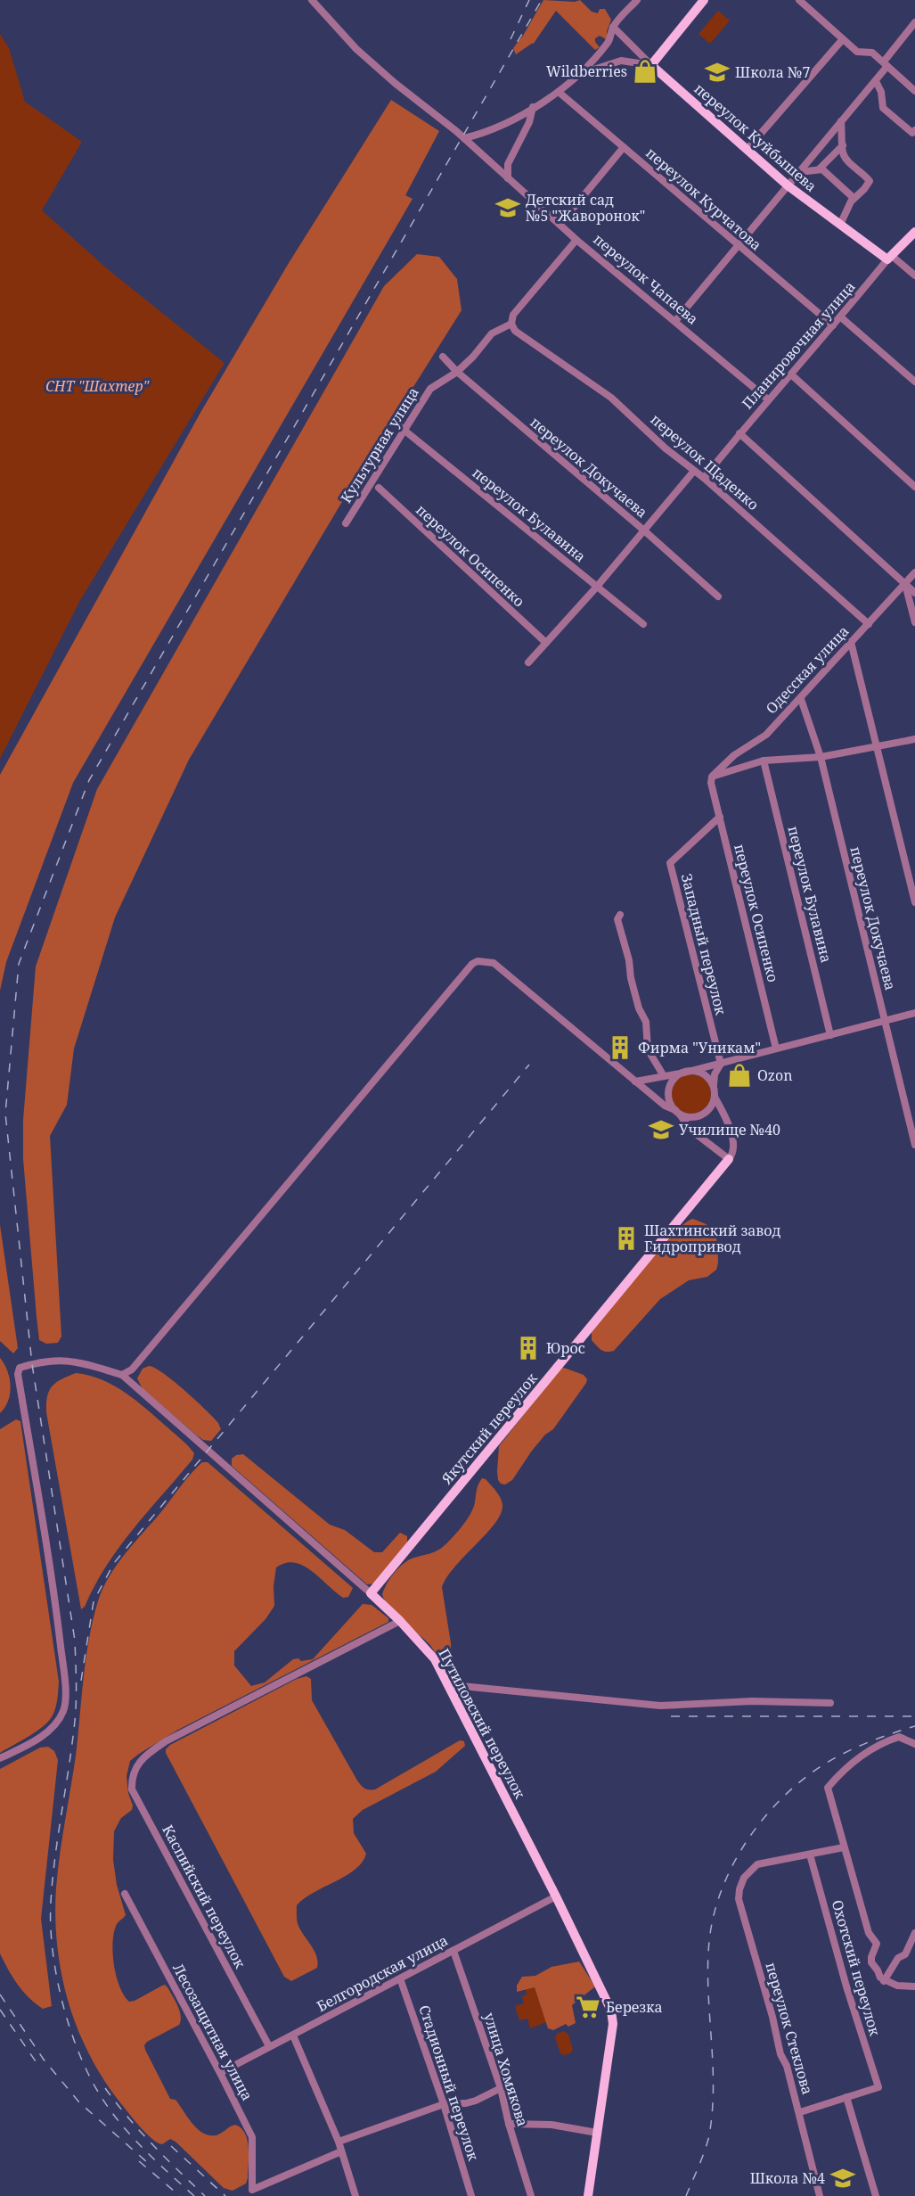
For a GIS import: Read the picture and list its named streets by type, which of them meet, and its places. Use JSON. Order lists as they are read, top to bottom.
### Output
{
  "streets": {
    "main road": [
      "переулок Куйбышева",
      "Планировочная улица",
      "Якутский переулок",
      "Путиловский переулок"
    ],
    "street": [
      "переулок Курчатова",
      "переулок Чапаева",
      "Культурная улица",
      "переулок Щаденко",
      "переулок Докучаева",
      "переулок Булавина",
      "переулок Осипенко",
      "Одесская улица",
      "Западный переулок",
      "Каспийский переулок",
      "Охотский переулок",
      "Белгородская улица",
      "переулок Стеклова",
      "Лесозащитная улица",
      "улица Хомякова",
      "Стадионный переулок"
    ]
  },
  "crossings": [
    ["переулок Куйбышева", "Планировочная улица"],
    ["переулок Курчатова", "Планировочная улица"],
    ["переулок Чапаева", "Планировочная улица"],
    ["Планировочная улица", "переулок Щаденко"],
    ["Культурная улица", "переулок Щаденко"],
    ["Культурная улица", "переулок Докучаева"],
    ["Культурная улица", "переулок Булавина"],
    ["переулок Щаденко", "Одесская улица"],
    ["переулок Докучаева", "Одесская улица"],
    ["переулок Осипенко", "Одесская улица"],
    ["переулок Осипенко", "Западный переулок"],
    ["Якутский переулок", "Путиловский переулок"],
    ["Путиловский переулок", "Каспийский переулок"],
    ["Путиловский переулок", "Белгородская улица"],
    ["Каспийский переулок", "Белгородская улица"],
    ["Охотский переулок", "переулок Стеклова"],
    ["Белгородская улица", "Лесозащитная улица"],
    ["Белгородская улица", "улица Хомякова"],
    ["Белгородская улица", "Стадионный переулок"]
  ],
  "parks": ["СНТ \"Шахтер\""],
  "places": {
    "shop": ["Wildberries", "Ozon"],
    "school or university": [
      "Школа №7",
      "Детский сад №5 \"Жаворонок\"",
      "Училище №40",
      "Школа №4"
    ],
    "building": ["Фирма \"Уникам\"", "Шахтинский завод Гидропривод", "Юрос"],
    "supermarket": ["Березка"]
  }
}
